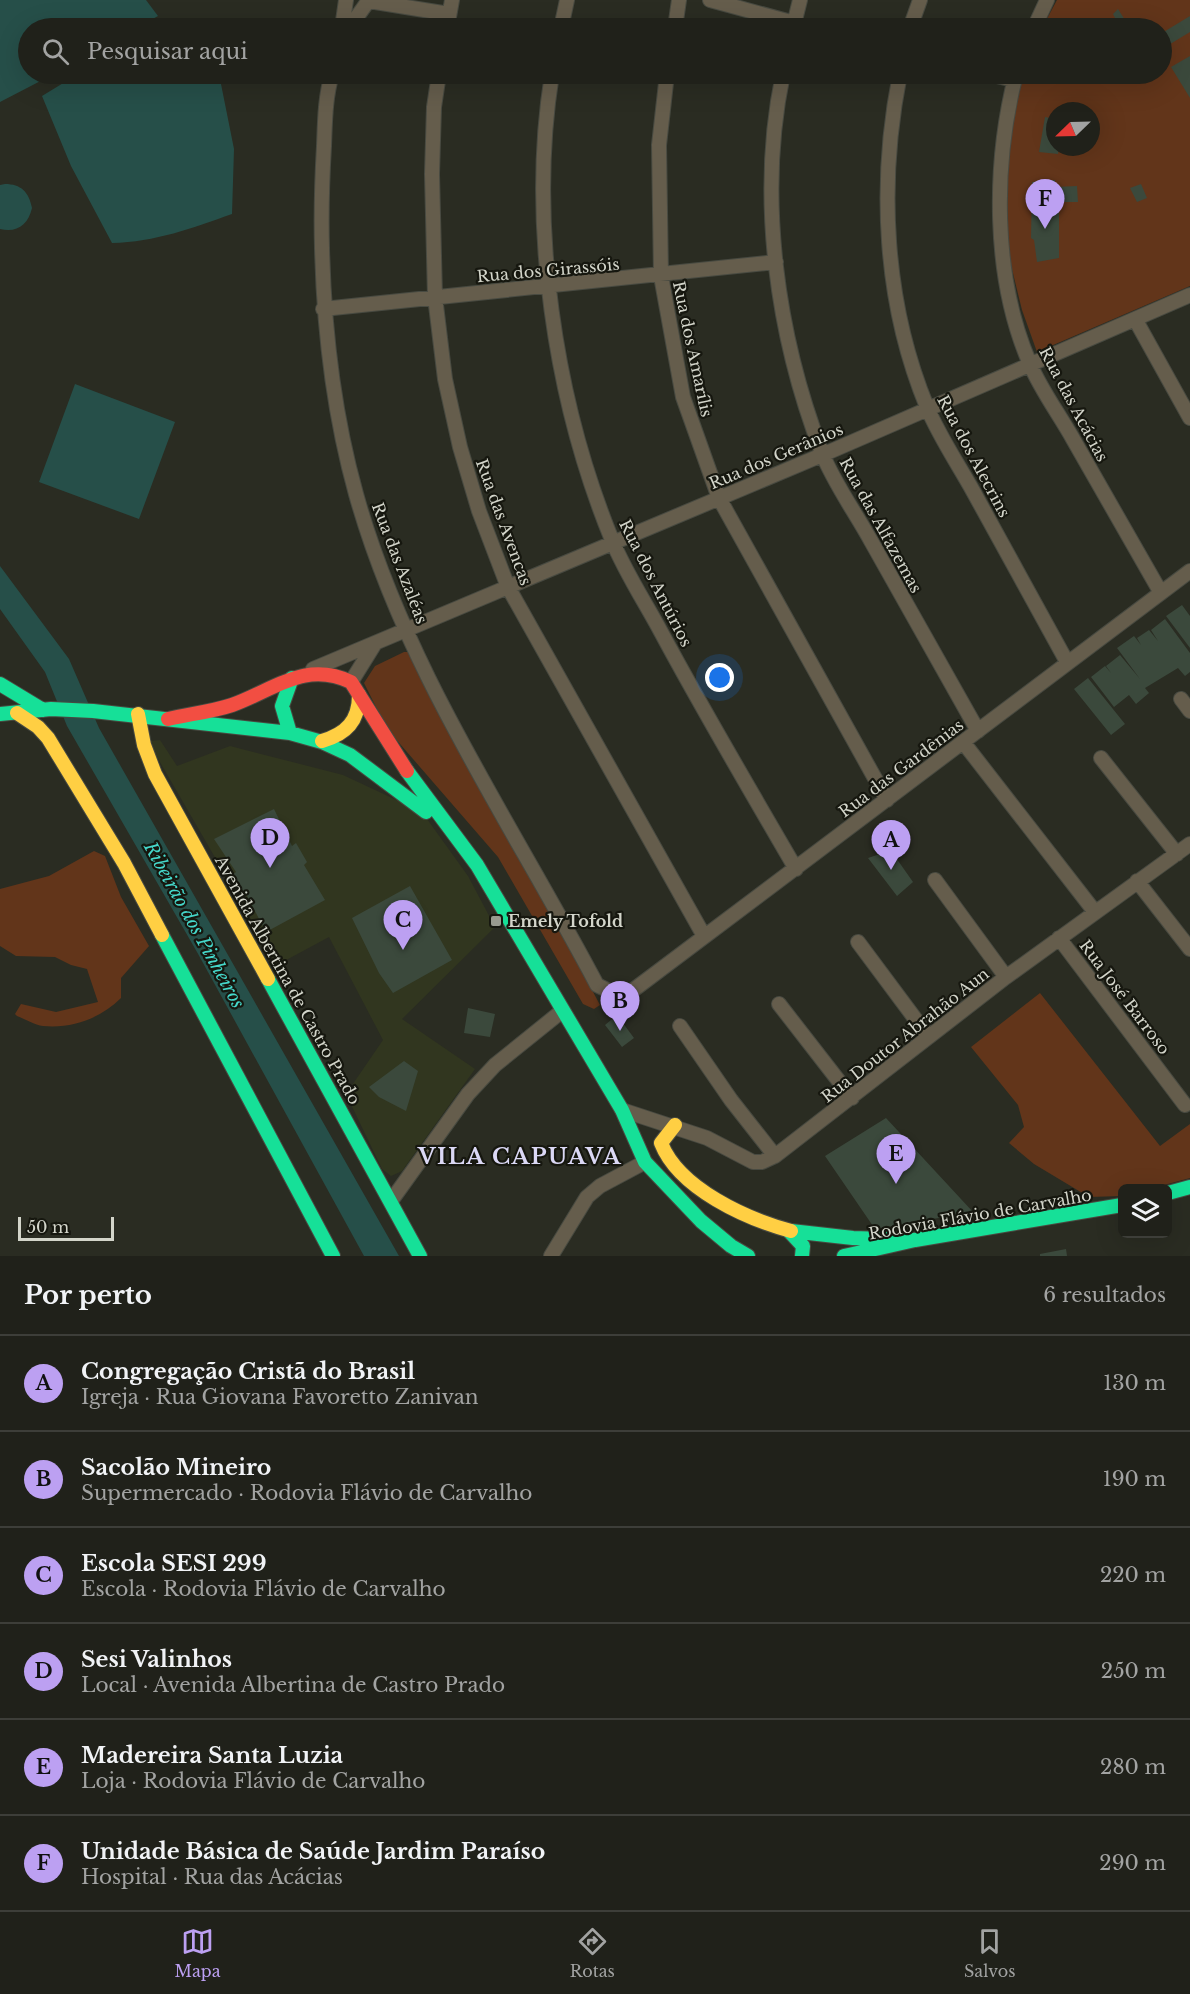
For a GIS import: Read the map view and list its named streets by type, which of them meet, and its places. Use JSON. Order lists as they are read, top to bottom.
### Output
{
  "streets": {
    "main road": ["Avenida Albertina de Castro Prado", "Rodovia Flávio de Carvalho"],
    "street": [
      "Rua dos Girassóis",
      "Rua dos Amarílis",
      "Rua das Acácias",
      "Rua dos Gerânios",
      "Rua dos Alecrins",
      "Rua das Avencas",
      "Rua das Alfazemas",
      "Rua das Azaléas",
      "Rua dos Antúrios",
      "Rua das Gardênias",
      "Rua José Barroso",
      "Rua Doutor Abrahão Aun"
    ]
  },
  "crossings": [
    ["Rua dos Girassóis", "Rua dos Amarílis"],
    ["Rua dos Girassóis", "Rua das Avencas"],
    ["Rua dos Girassóis", "Rua das Alfazemas"],
    ["Rua dos Girassóis", "Rua das Azaléas"],
    ["Rua dos Girassóis", "Rua dos Antúrios"],
    ["Rua dos Amarílis", "Rua dos Gerânios"],
    ["Rua dos Amarílis", "Rua das Gardênias"],
    ["Rua das Acácias", "Rua dos Gerânios"],
    ["Rua das Acácias", "Rua das Gardênias"],
    ["Rua dos Gerânios", "Rua dos Alecrins"],
    ["Rua dos Gerânios", "Rua das Avencas"],
    ["Rua dos Gerânios", "Rua das Alfazemas"],
    ["Rua dos Gerânios", "Rua das Azaléas"],
    ["Rua dos Gerânios", "Rua dos Antúrios"],
    ["Rua dos Alecrins", "Rua das Gardênias"],
    ["Rua das Avencas", "Rua das Gardênias"],
    ["Rua das Alfazemas", "Rua das Gardênias"],
    ["Rua das Azaléas", "Rua das Gardênias"],
    ["Rua dos Antúrios", "Rua das Gardênias"],
    ["Rua José Barroso", "Rua Doutor Abrahão Aun"]
  ],
  "districts": ["VILA CAPUAVA"],
  "water": ["Ribeirão dos Pinheiros"],
  "places": {
    "transit": ["Emely Tofold"]
  },
  "scale_bar": "50 m",
  "north": "bottom left",
  "page": {
    "search": "Pesquisar aqui",
    "pins": [
      "F",
      "D",
      "A",
      "C",
      "B",
      "E"
    ],
    "scale": "50 m",
    "heading": ["Por perto", "6 resultados"],
    "list": [
      {
        "mark": "A",
        "name": "Congregação Cristã do Brasil",
        "note": "Igreja · Rua Giovana Favoretto Zanivan",
        "value": "130 m"
      },
      {
        "mark": "B",
        "name": "Sacolão Mineiro",
        "note": "Supermercado · Rodovia Flávio de Carvalho",
        "value": "190 m"
      },
      {
        "mark": "C",
        "name": "Escola SESI 299",
        "note": "Escola · Rodovia Flávio de Carvalho",
        "value": "220 m"
      },
      {
        "mark": "D",
        "name": "Sesi Valinhos",
        "note": "Local · Avenida Albertina de Castro Prado",
        "value": "250 m"
      },
      {
        "mark": "E",
        "name": "Madereira Santa Luzia",
        "note": "Loja · Rodovia Flávio de Carvalho",
        "value": "280 m"
      },
      {
        "mark": "F",
        "name": "Unidade Básica de Saúde Jardim Paraíso",
        "note": "Hospital · Rua das Acácias",
        "value": "290 m"
      }
    ],
    "nav": ["Mapa", "Rotas", "Salvos"]
  }
}
